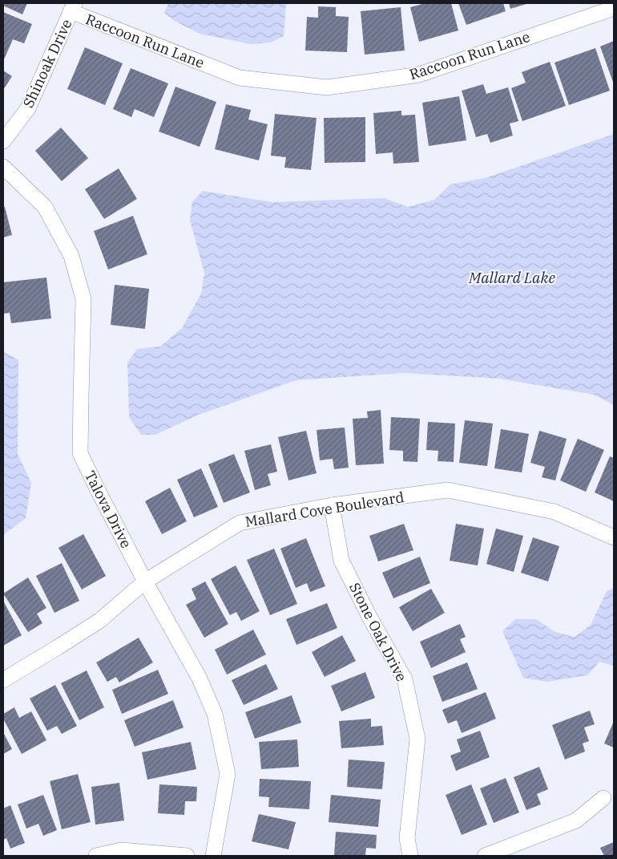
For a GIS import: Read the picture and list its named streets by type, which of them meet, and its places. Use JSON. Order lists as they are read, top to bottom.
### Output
{
  "streets": {
    "street": [
      "Raccoon Run Lane",
      "Shinoak Drive",
      "Talova Drive",
      "Mallard Cove Boulevard",
      "Stone Oak Drive"
    ]
  },
  "crossings": [
    ["Raccoon Run Lane", "Shinoak Drive"],
    ["Talova Drive", "Mallard Cove Boulevard"],
    ["Mallard Cove Boulevard", "Stone Oak Drive"]
  ],
  "water": ["Mallard Lake"]
}
